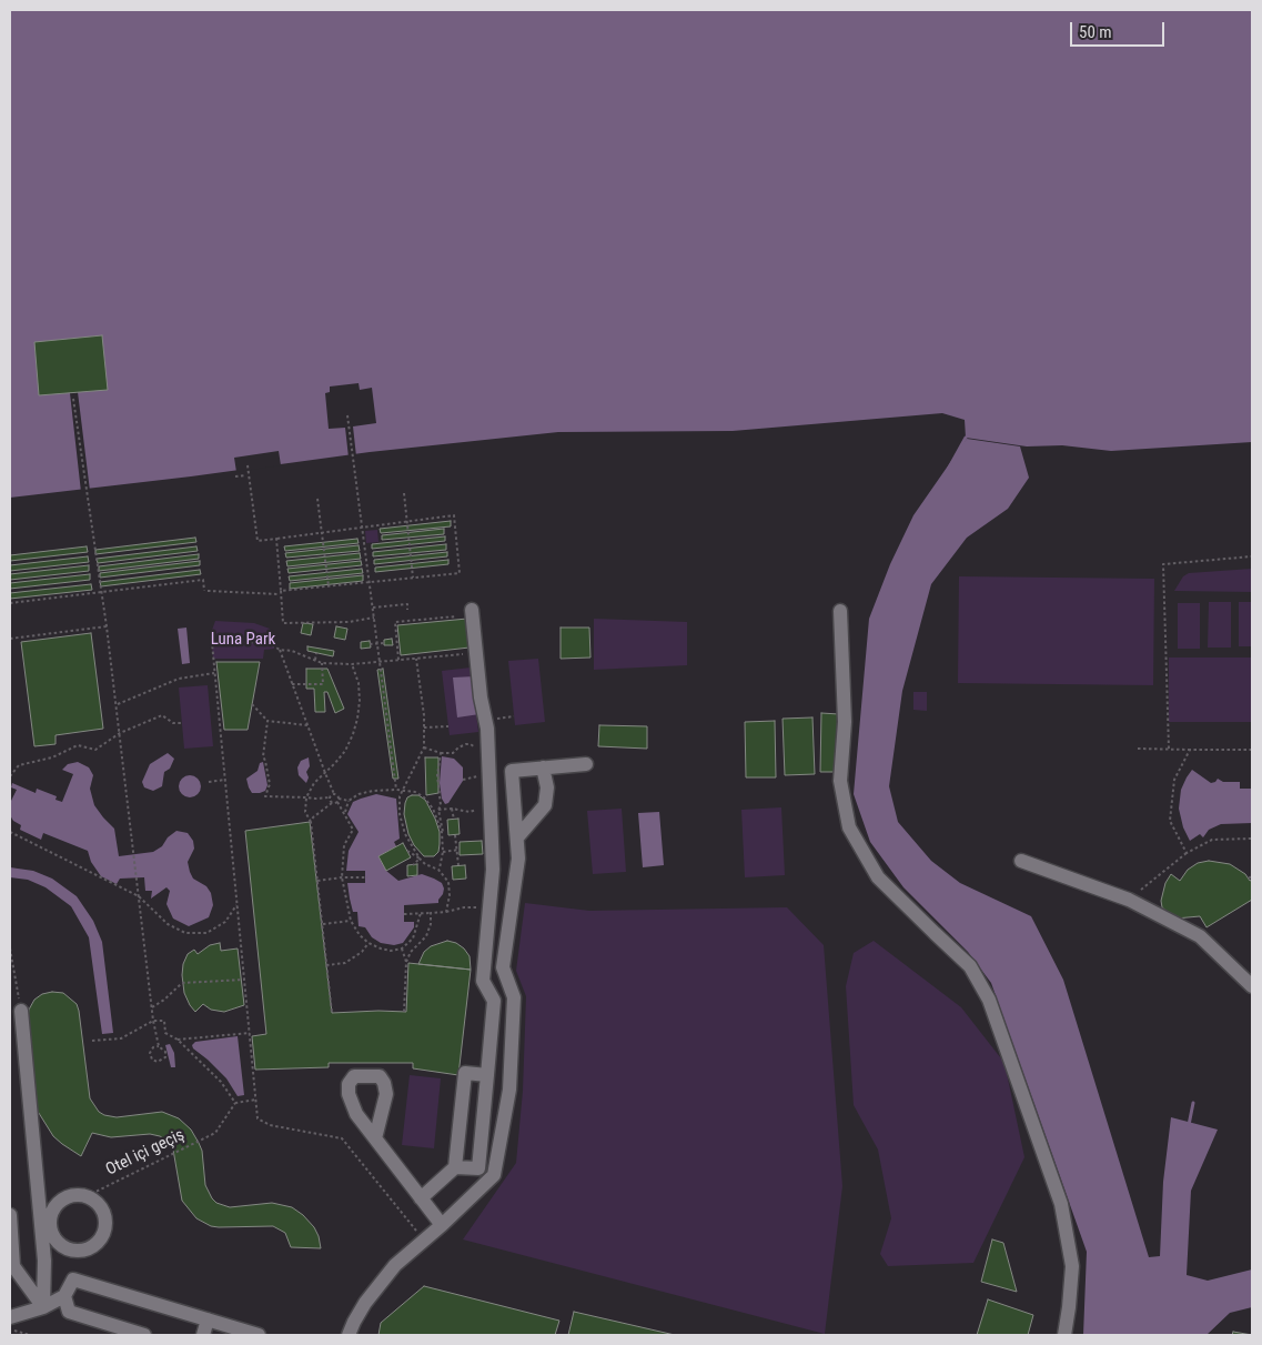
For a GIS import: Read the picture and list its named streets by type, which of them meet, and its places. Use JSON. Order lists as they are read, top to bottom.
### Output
{
  "streets": {
    "path": ["Otel içi geçiş"]
  },
  "parks": ["Luna Park"],
  "scale_bar": "50 m"
}
